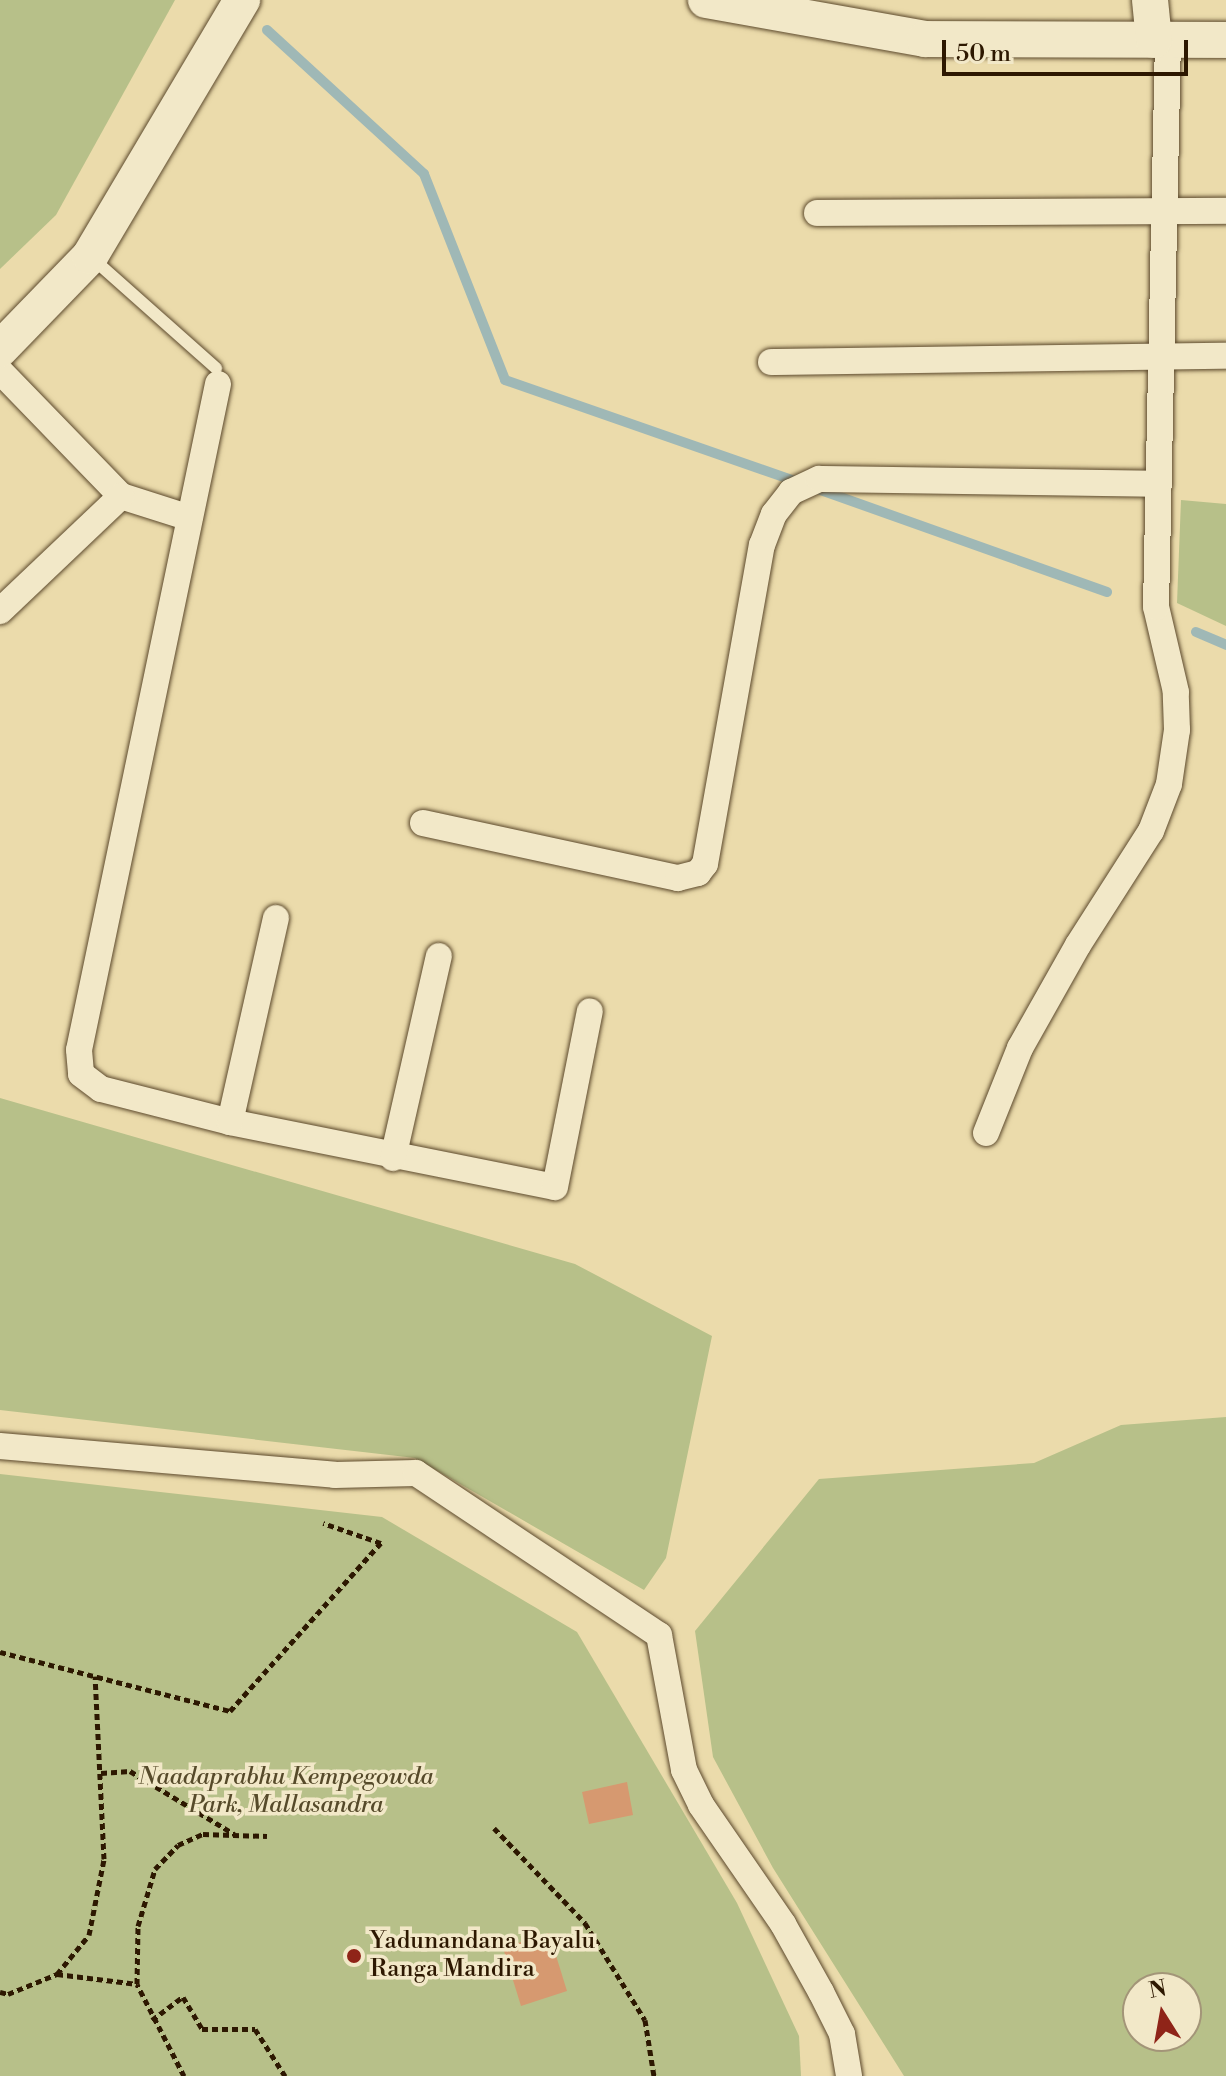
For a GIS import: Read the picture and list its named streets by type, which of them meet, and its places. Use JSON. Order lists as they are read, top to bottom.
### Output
{
  "parks": ["Naadaprabhu Kempegowda Park, Mallasandra"],
  "places": ["Yadunandana Bayalu Ranga Mandira"],
  "scale_bar": "50 m",
  "north": "top"
}
